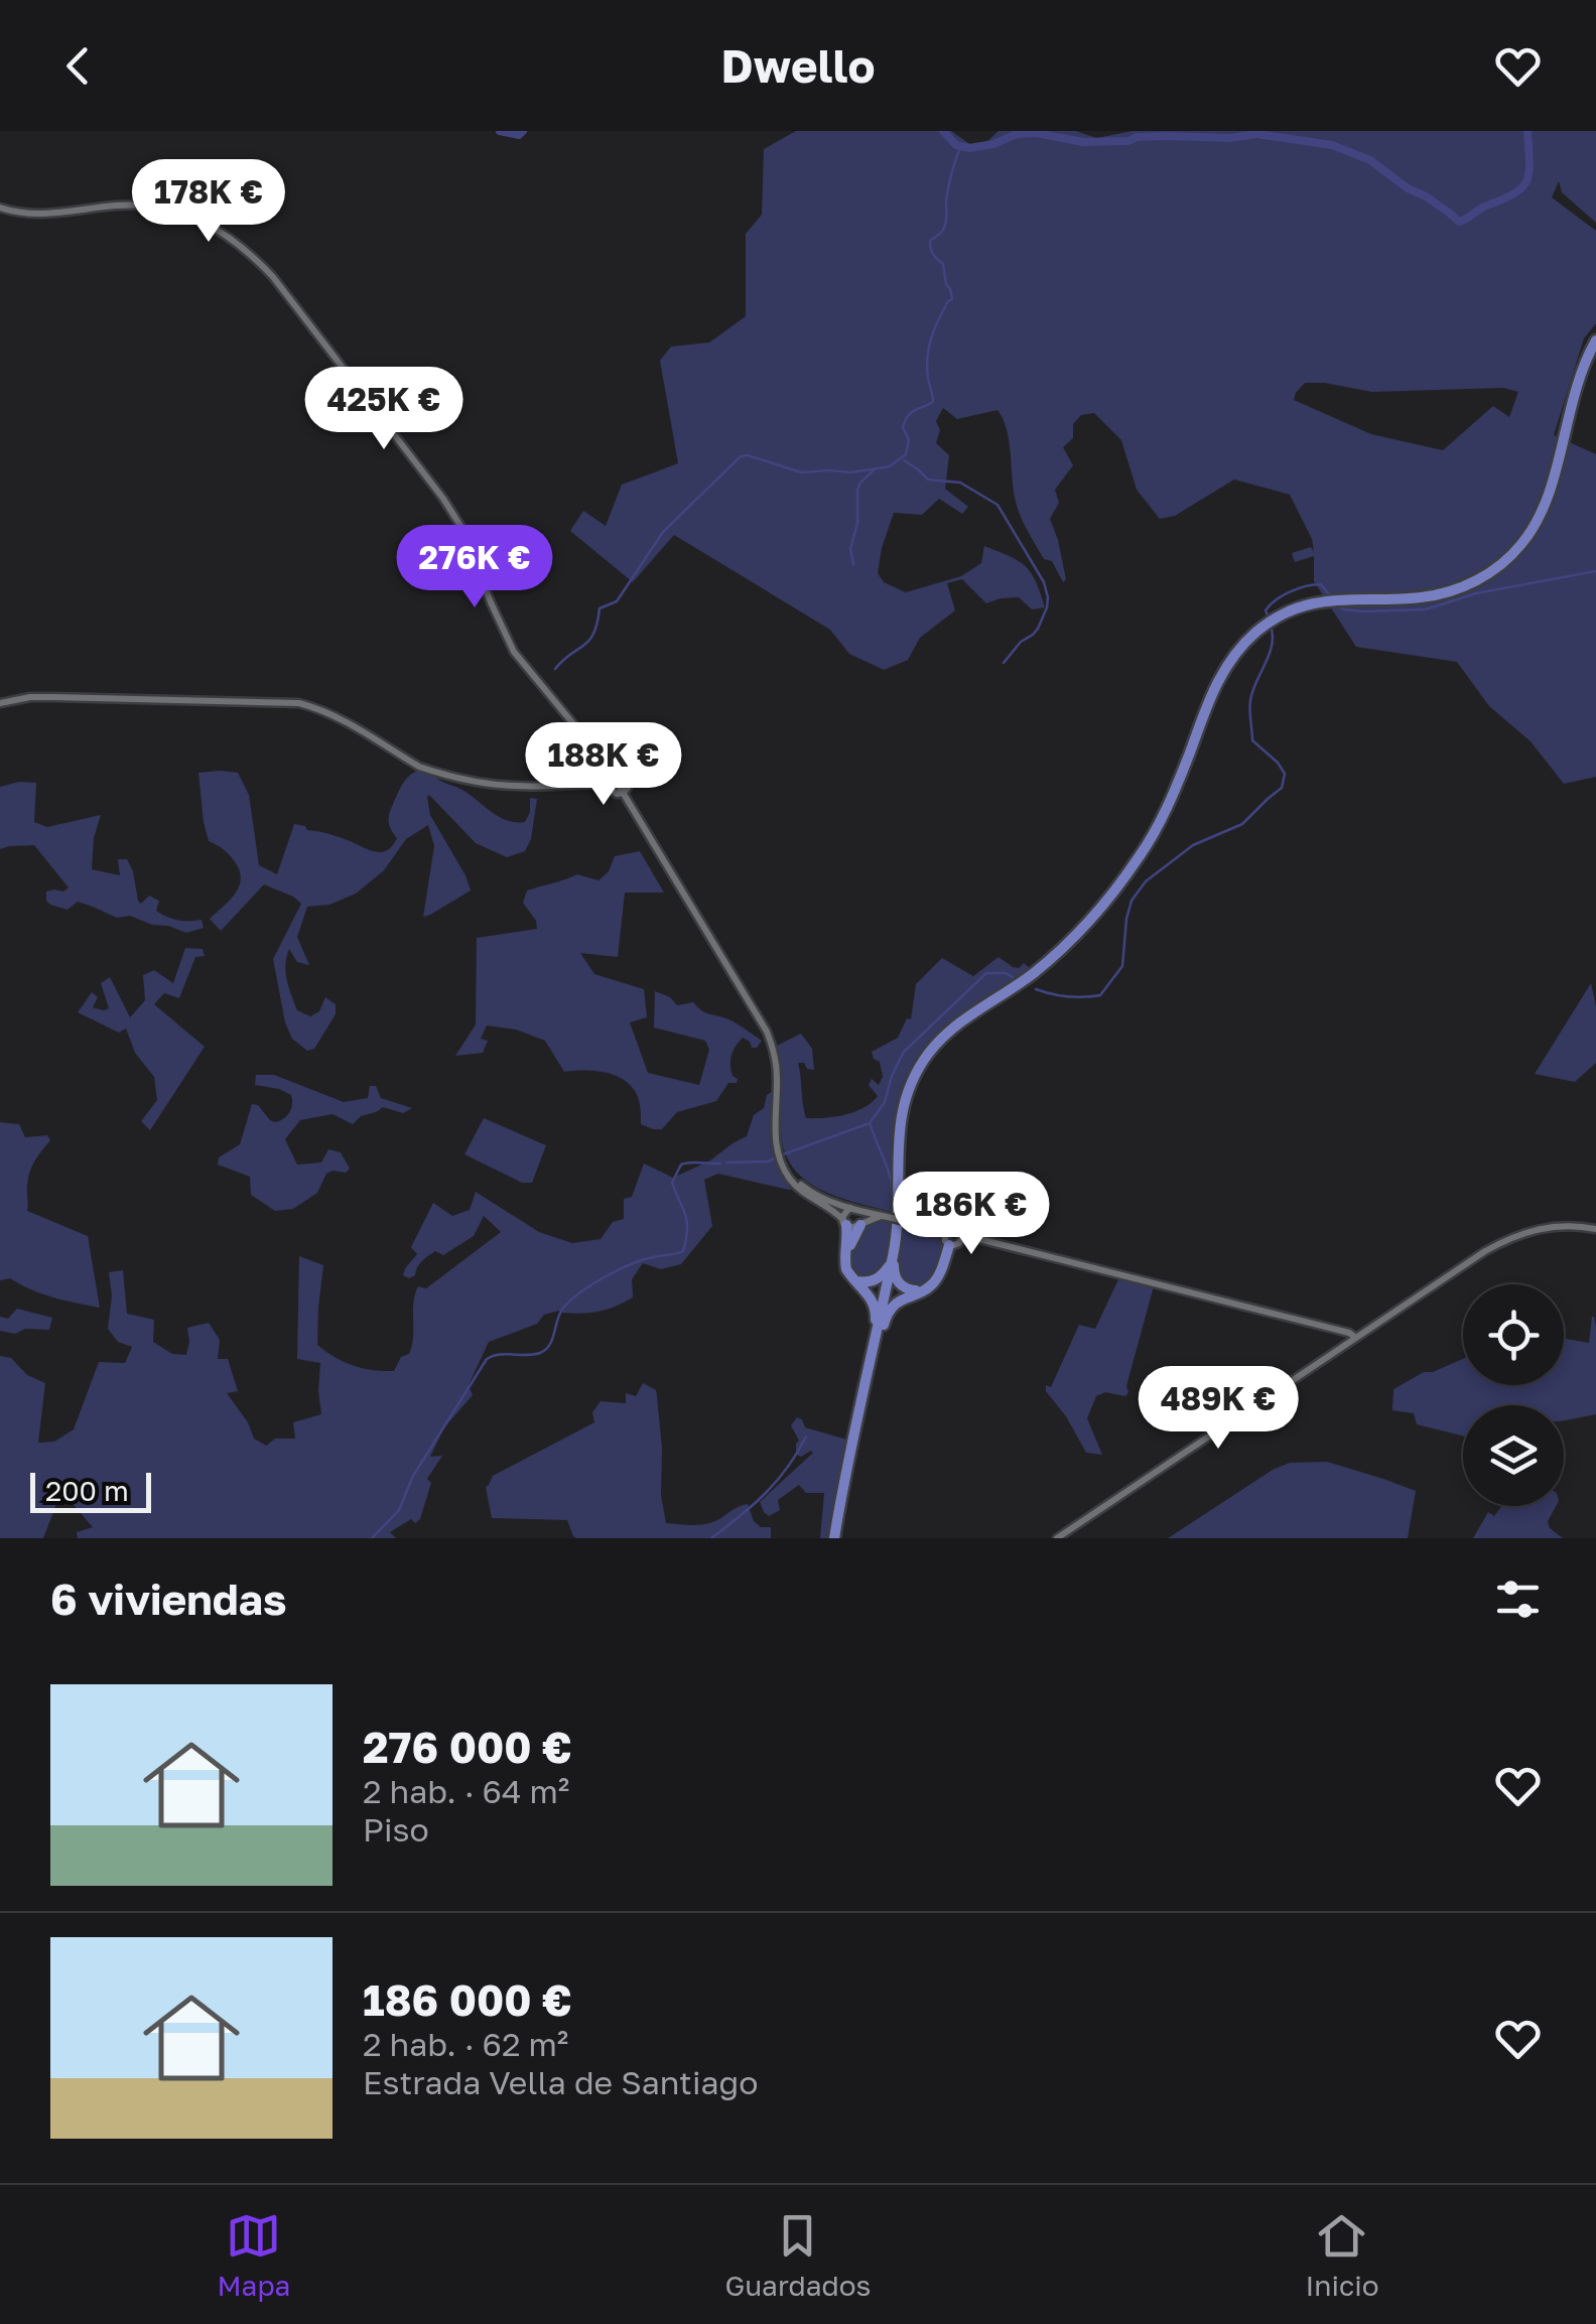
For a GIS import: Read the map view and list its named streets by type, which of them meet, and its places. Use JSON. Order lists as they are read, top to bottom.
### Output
{
  "scale_bar": "200 m",
  "page": {
    "header": "Dwello",
    "price": [
      "178K €",
      "425K €",
      "276K €",
      "188K €",
      "186K €",
      "489K €"
    ],
    "scale": "200 m",
    "heading": "6 viviendas",
    "list": [
      {
        "name": "276 000 €",
        "note": "2 hab. · 64 m² · Piso"
      },
      {
        "name": "186 000 €",
        "note": "2 hab. · 62 m² · Estrada Vella de Santiago"
      }
    ],
    "tabs": ["Mapa", "Guardados", "Inicio"]
  }
}
